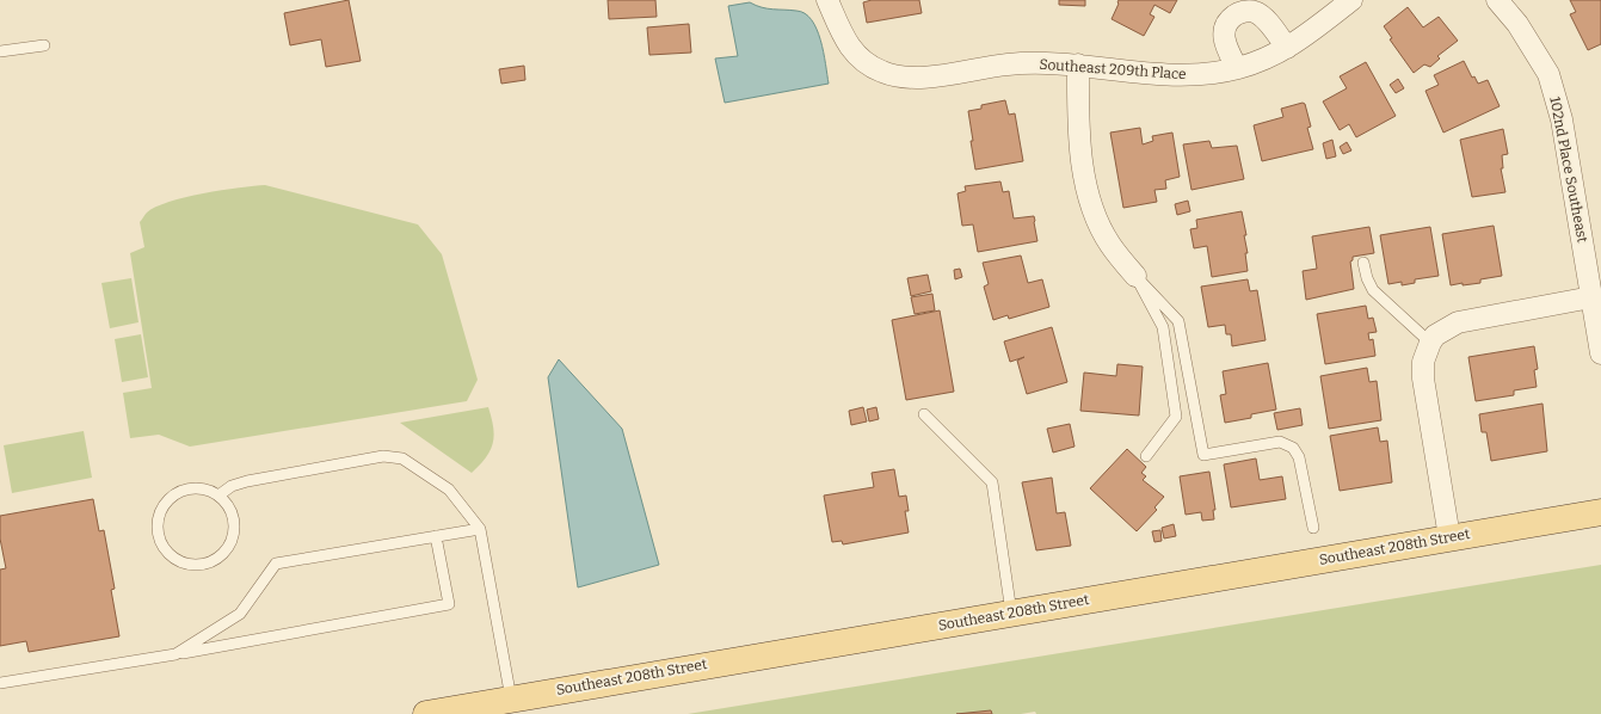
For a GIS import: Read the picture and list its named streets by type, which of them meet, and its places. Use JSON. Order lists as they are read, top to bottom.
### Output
{
  "streets": {
    "main road": ["Southeast 208th Street"],
    "street": ["Southeast 209th Place", "102nd Place Southeast"]
  }
}
